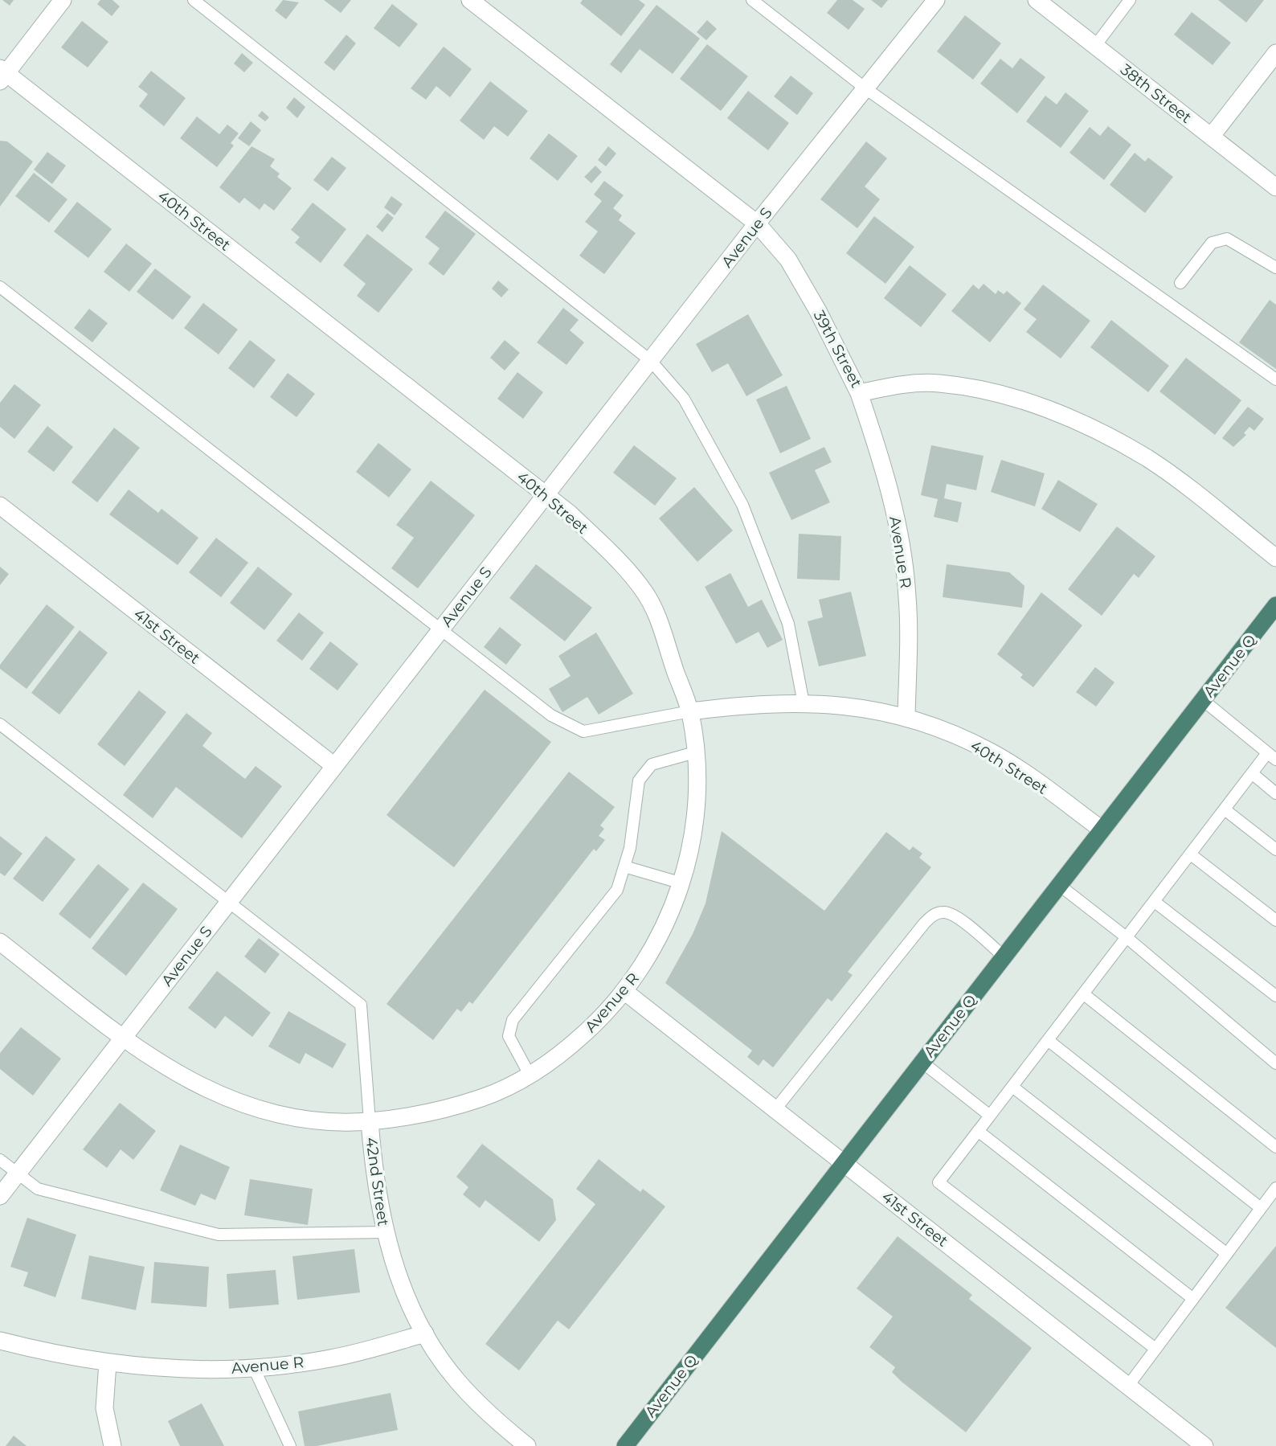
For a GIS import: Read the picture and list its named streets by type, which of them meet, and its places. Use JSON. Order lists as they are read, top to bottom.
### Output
{
  "streets": {
    "highway": ["Avenue Q"],
    "street": [
      "38th Street",
      "40th Street",
      "Avenue S",
      "39th Street",
      "Avenue R",
      "41st Street",
      "42nd Street"
    ]
  },
  "crossings": [
    ["40th Street", "Avenue S"],
    ["40th Street", "Avenue R"],
    ["40th Street", "Avenue Q"],
    ["Avenue S", "39th Street"],
    ["Avenue S", "41st Street"],
    ["Avenue S", "42nd Street"],
    ["39th Street", "Avenue R"],
    ["Avenue R", "41st Street"],
    ["Avenue R", "42nd Street"],
    ["41st Street", "Avenue Q"]
  ]
}
